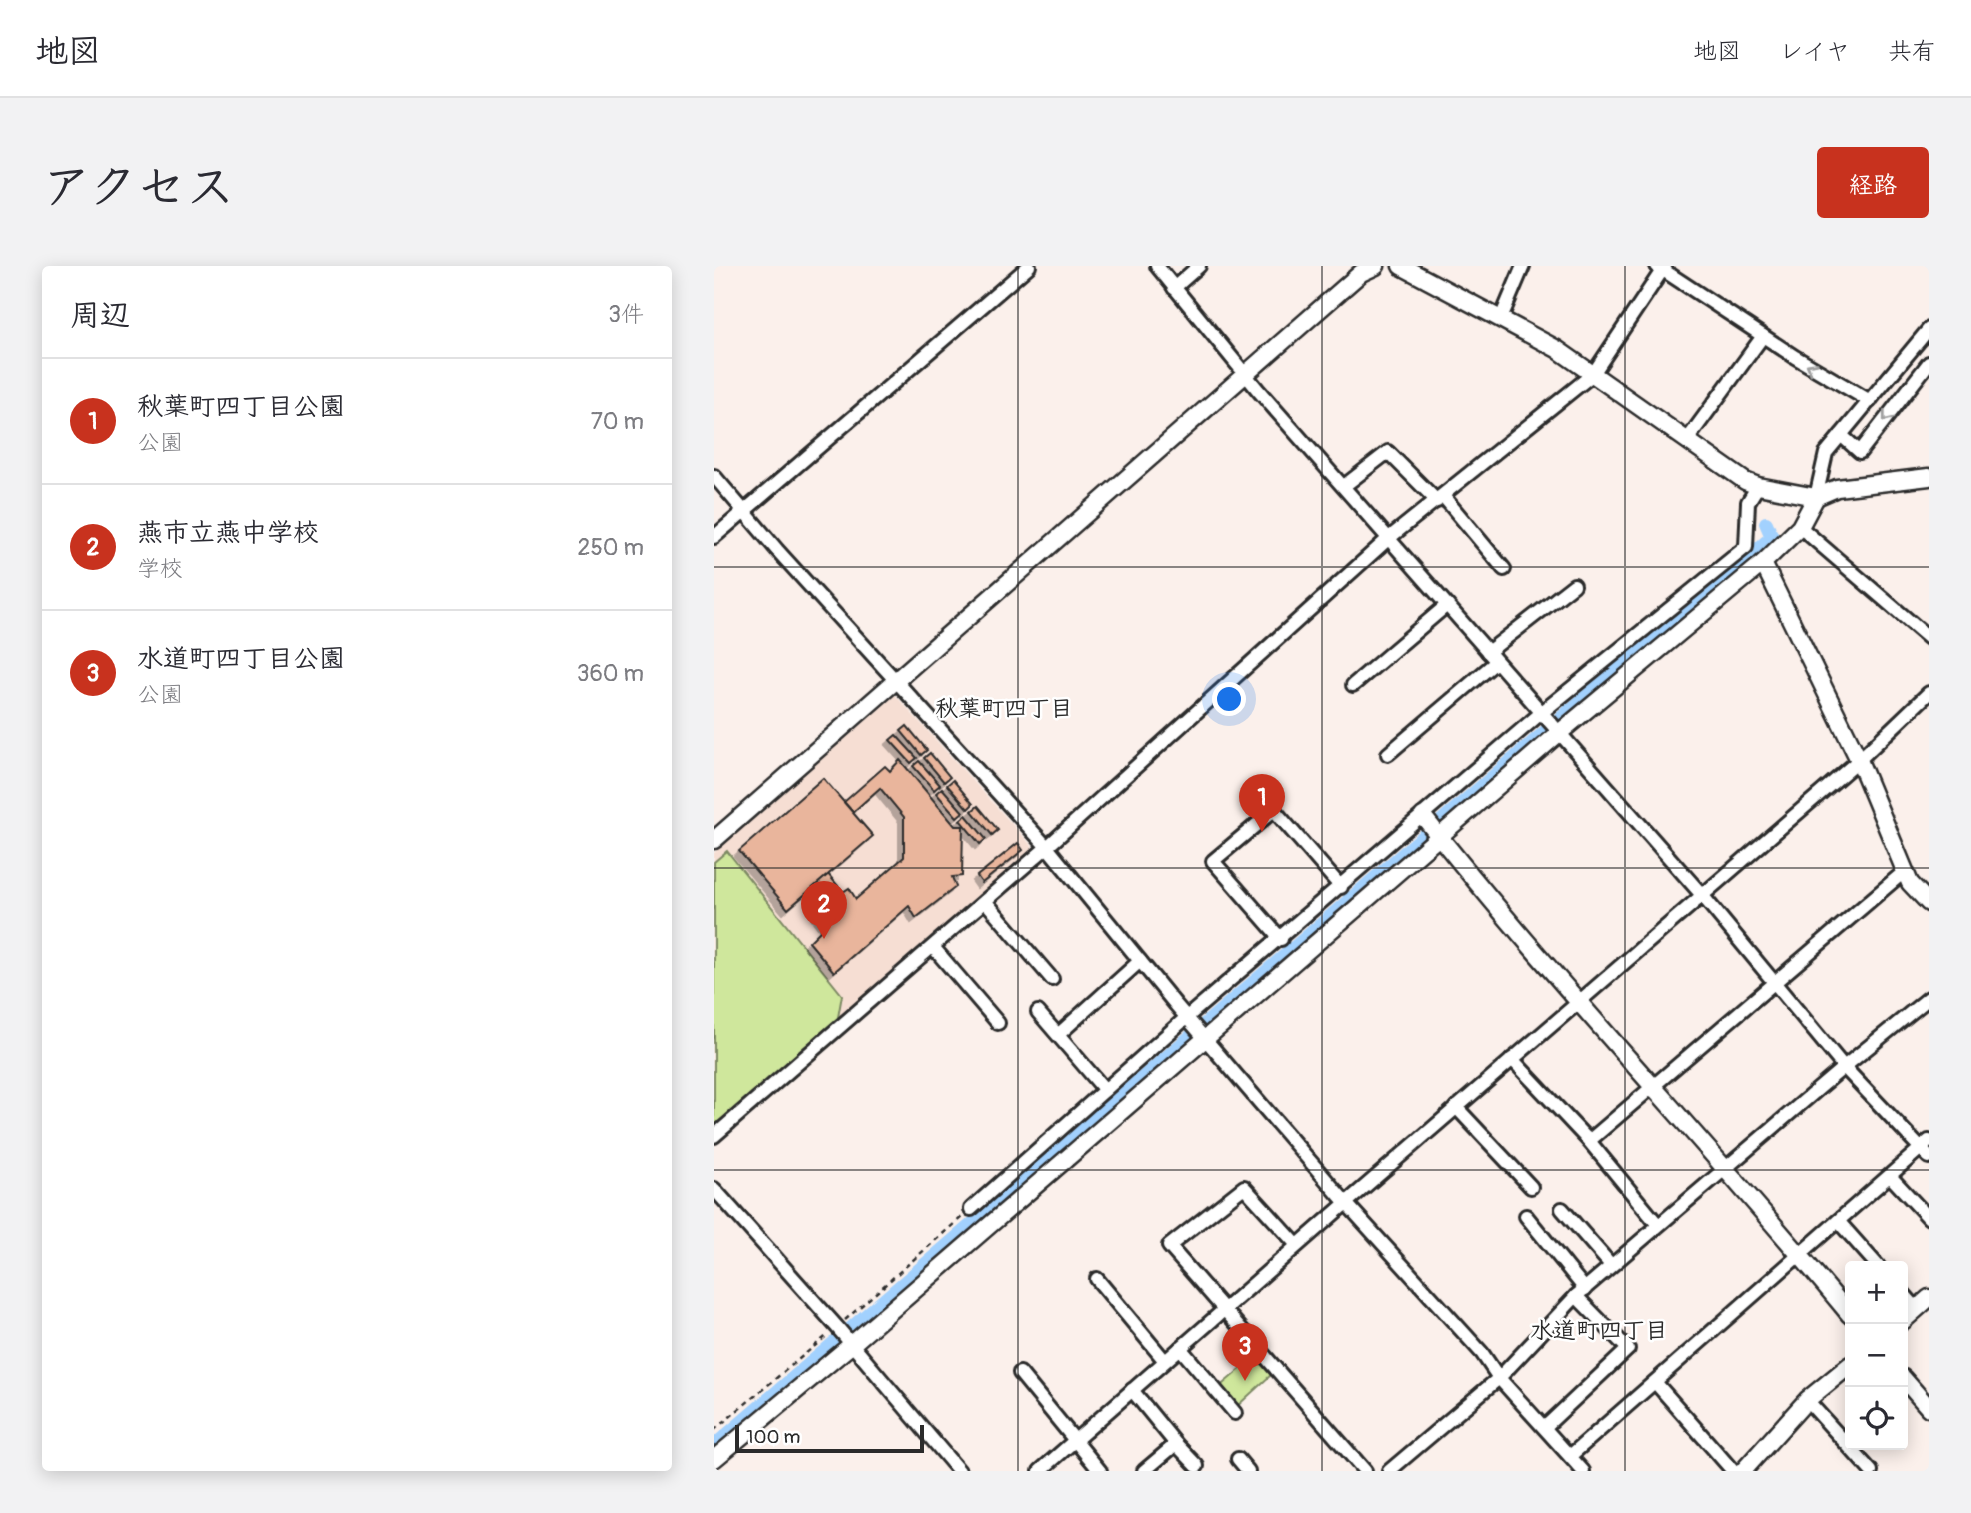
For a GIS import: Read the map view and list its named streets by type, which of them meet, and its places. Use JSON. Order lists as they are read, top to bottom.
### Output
{
  "districts": ["秋葉町四丁目", "水道町四丁目"],
  "scale_bar": "100 m",
  "page": {
    "header": "地図",
    "nav": ["地図", "レイヤ", "共有"],
    "title": "アクセス",
    "buttons": "経路",
    "heading": ["周辺", "3件"],
    "list": [
      {
        "mark": "1",
        "name": "秋葉町四丁目公園",
        "note": "公園",
        "value": "70 m"
      },
      {
        "mark": "2",
        "name": "燕市立燕中学校",
        "note": "学校",
        "value": "250 m"
      },
      {
        "mark": "3",
        "name": "水道町四丁目公園",
        "note": "公園",
        "value": "360 m"
      }
    ],
    "pins": ["1", "2", "3"],
    "map_buttons": ["+", "−"],
    "scale": "100 m"
  }
}
